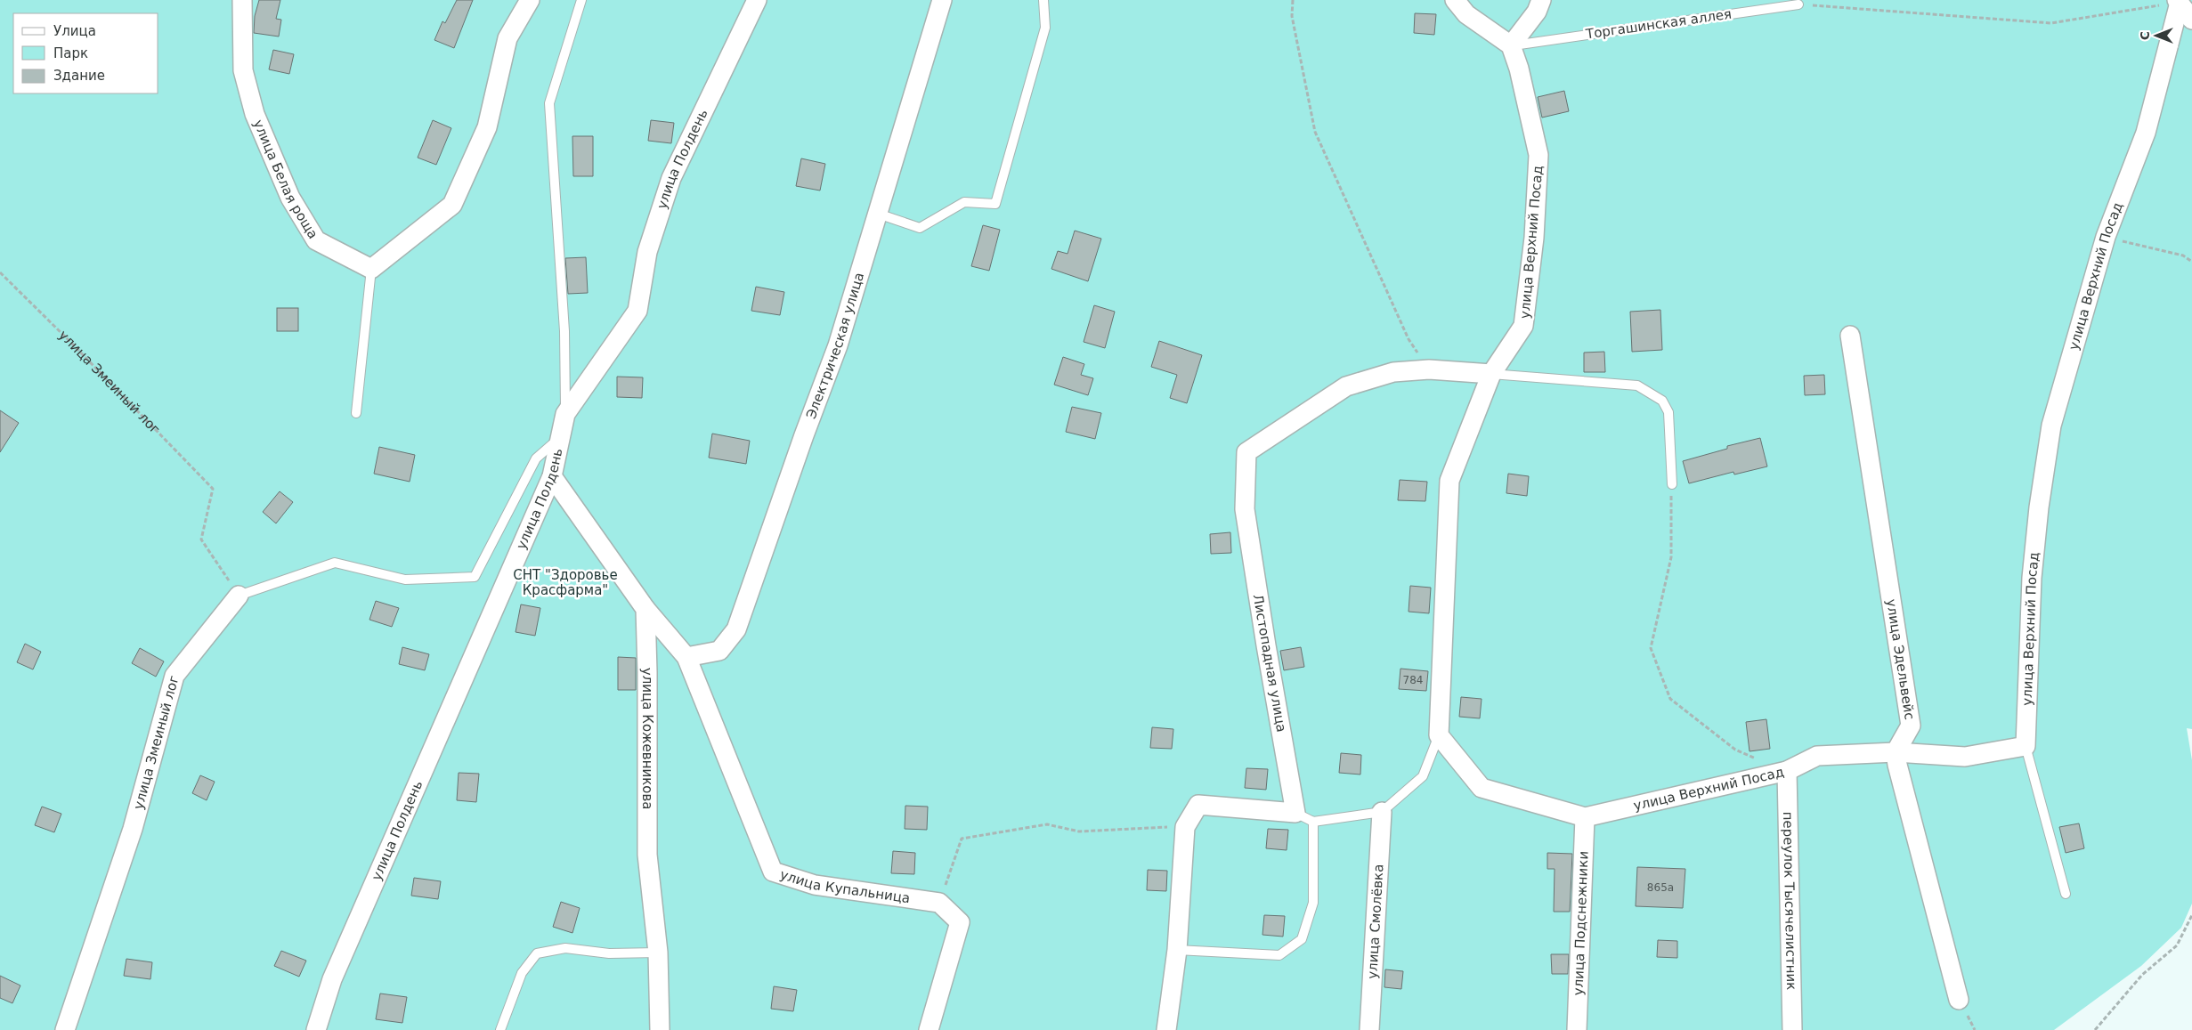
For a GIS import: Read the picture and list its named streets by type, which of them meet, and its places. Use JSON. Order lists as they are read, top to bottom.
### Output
{
  "streets": {
    "street": [
      "улица Полдень",
      "улица Белая роща",
      "улица Верхний Посад",
      "Электрическая улица",
      "улица Змеиный лог",
      "улица Эдельвейс",
      "Листопадная улица",
      "улица Кожевникова",
      "улица Купальница",
      "переулок Тысячелистник",
      "улица Смолёвка",
      "улица Подснежники"
    ],
    "lane": ["Торгашинская аллея"]
  },
  "crossings": [
    ["Торгашинская аллея", "улица Верхний Посад"],
    ["улица Верхний Посад", "улица Эдельвейс"],
    ["улица Верхний Посад", "Листопадная улица"],
    ["улица Верхний Посад", "переулок Тысячелистник"],
    ["улица Верхний Посад", "улица Подснежники"],
    ["Электрическая улица", "улица Купальница"],
    ["улица Кожевникова", "улица Купальница"]
  ],
  "parks": ["СНТ \"Здоровье Красфарма\""],
  "house_numbers": ["784", "865а"],
  "legend": ["Улица", "Парк", "Здание"],
  "north": "left"
}
